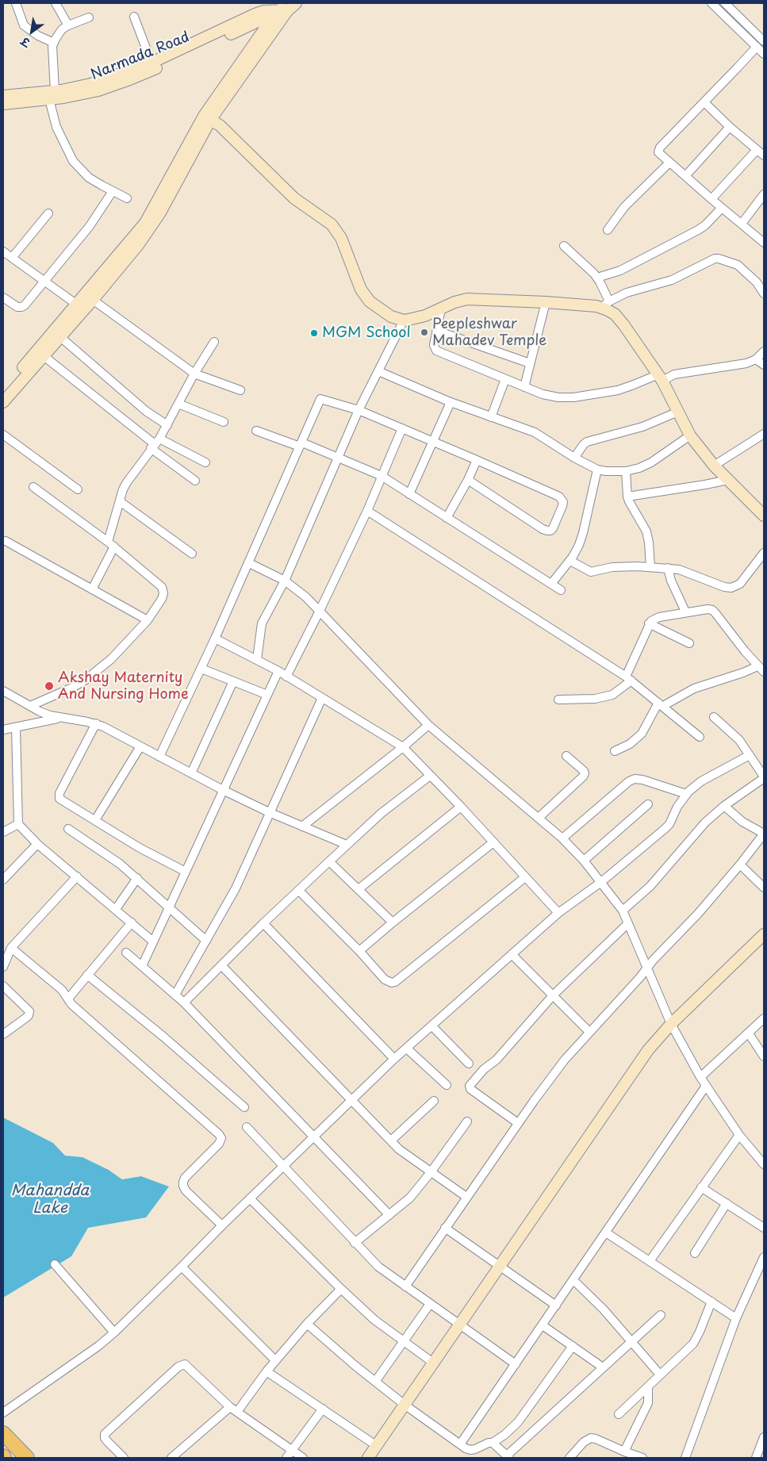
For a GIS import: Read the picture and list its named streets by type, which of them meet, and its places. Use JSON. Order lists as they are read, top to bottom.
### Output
{
  "streets": {
    "street": ["Narmada Road"]
  },
  "water": ["Mahandda Lake"],
  "places": ["Peepleshwar Mahadev Temple", "MGM School", "Akshay Maternity And Nursing Home"],
  "north": "bottom left"
}
